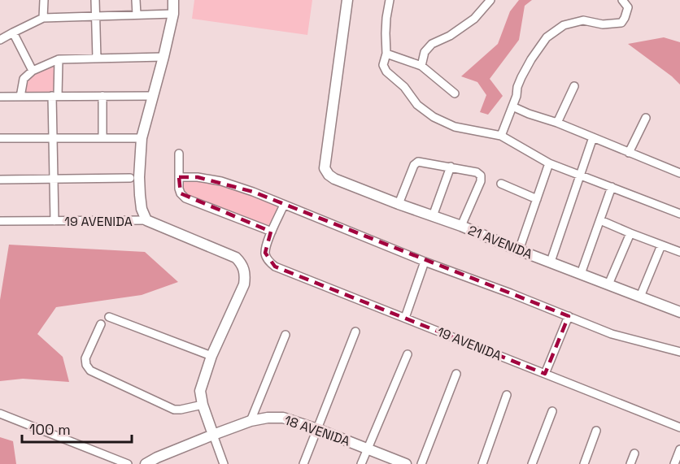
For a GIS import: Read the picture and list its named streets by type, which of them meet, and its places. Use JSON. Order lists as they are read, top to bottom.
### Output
{
  "streets": {
    "street": ["19 AVENIDA", "21 AVENIDA", "18 AVENIDA"]
  },
  "scale_bar": "100 m"
}
